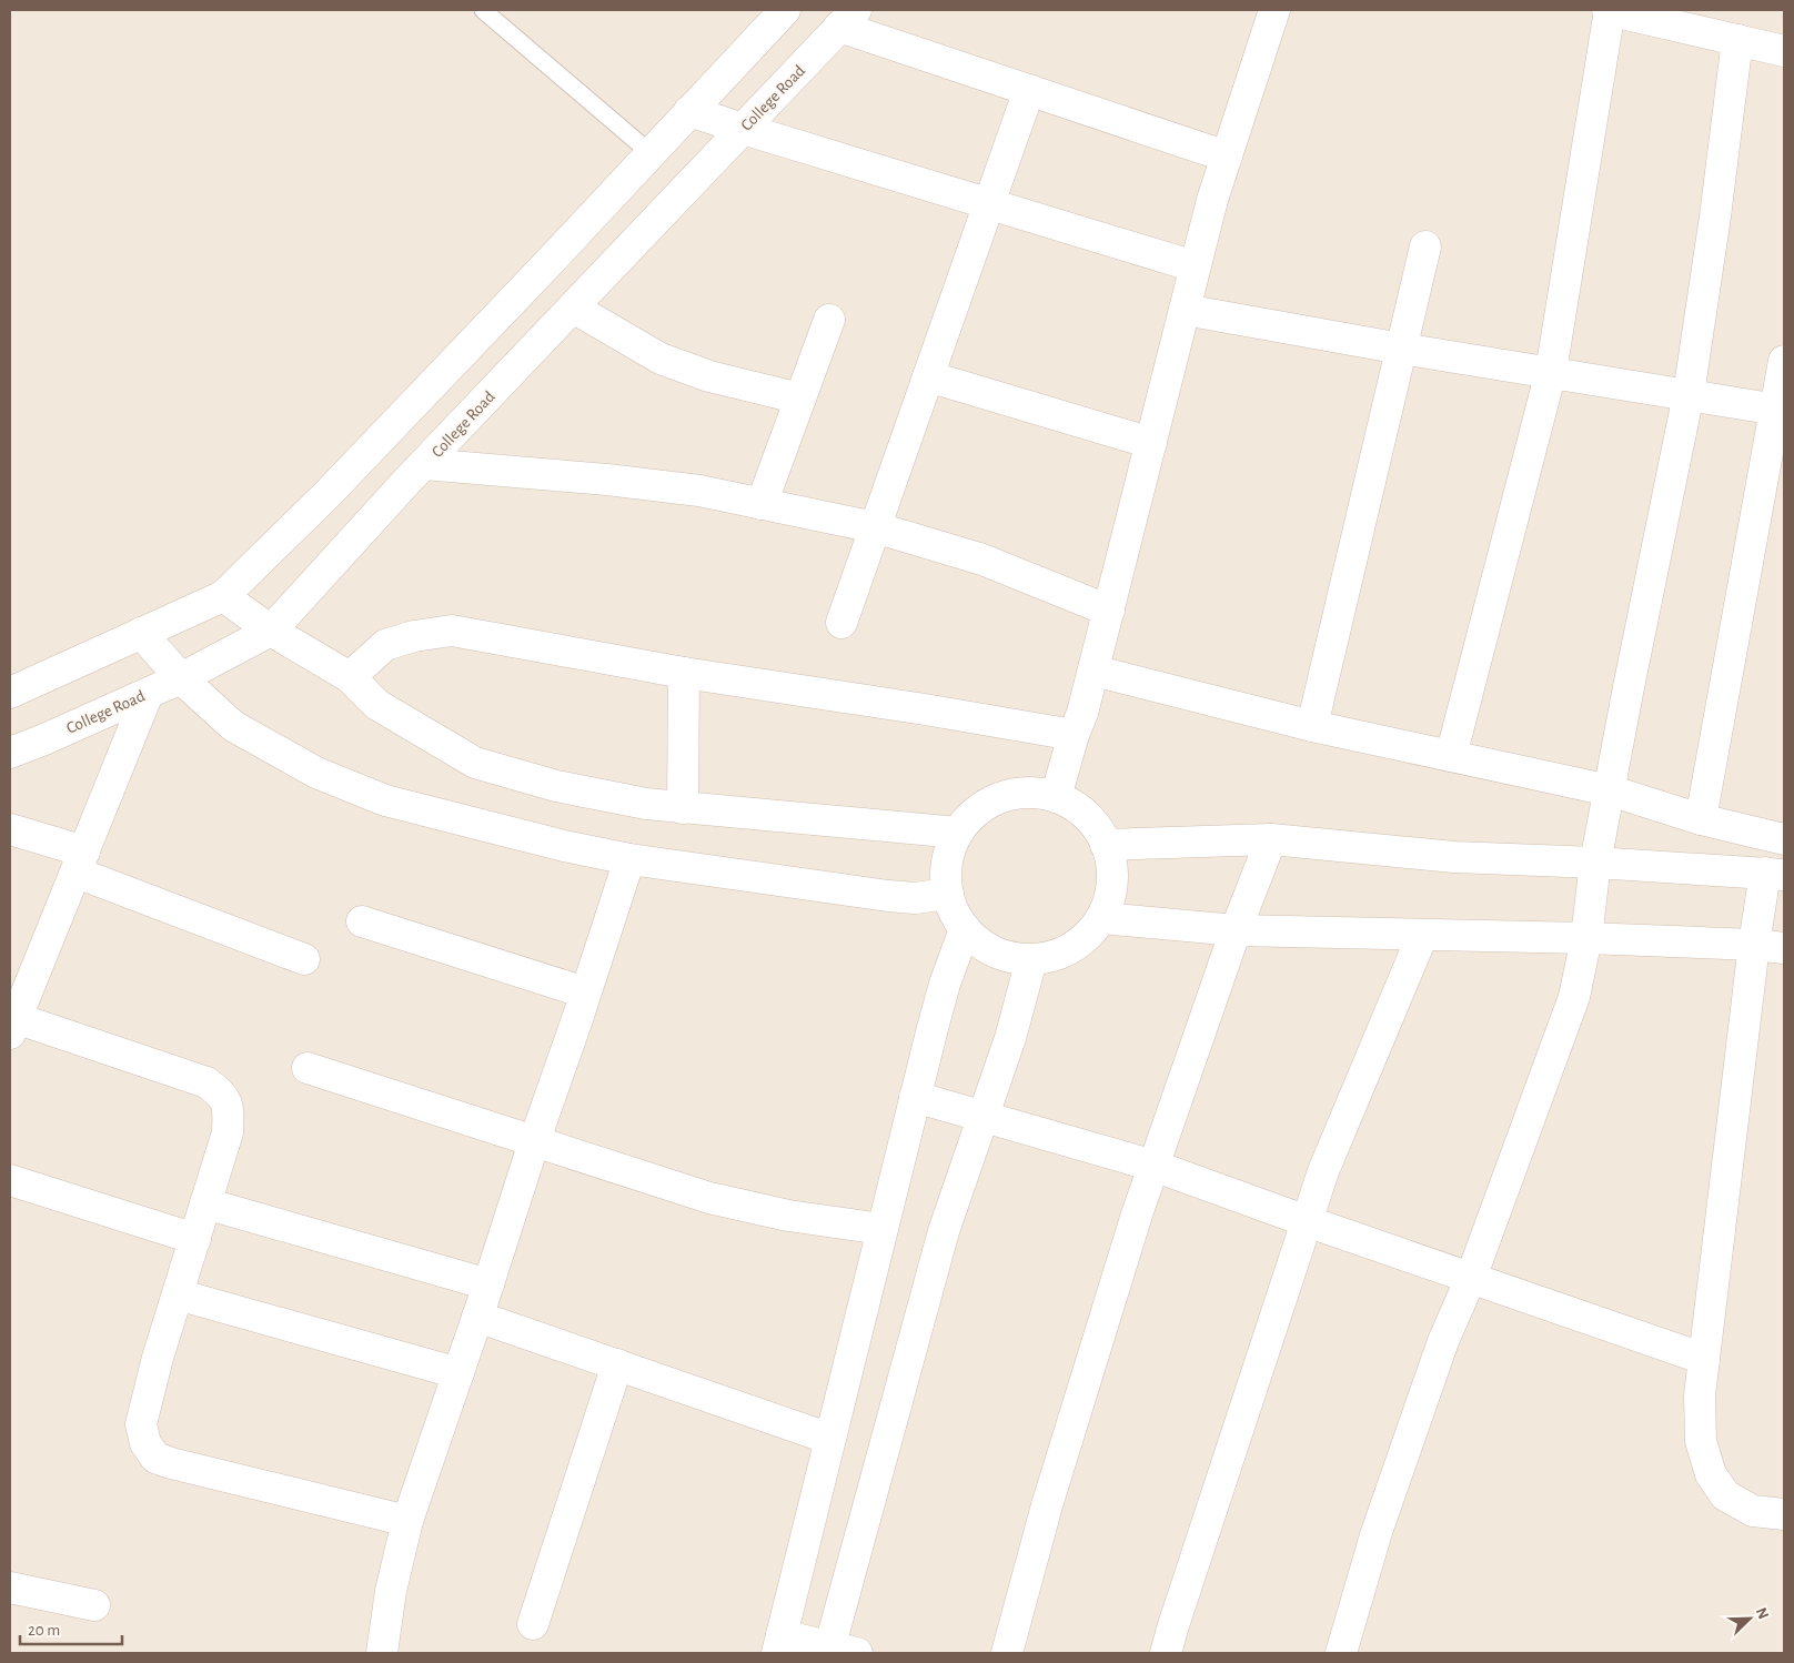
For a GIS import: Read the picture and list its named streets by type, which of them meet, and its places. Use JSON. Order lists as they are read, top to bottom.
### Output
{
  "streets": {
    "street": ["College Road"]
  },
  "scale_bar": "20 m",
  "north": "top right"
}
